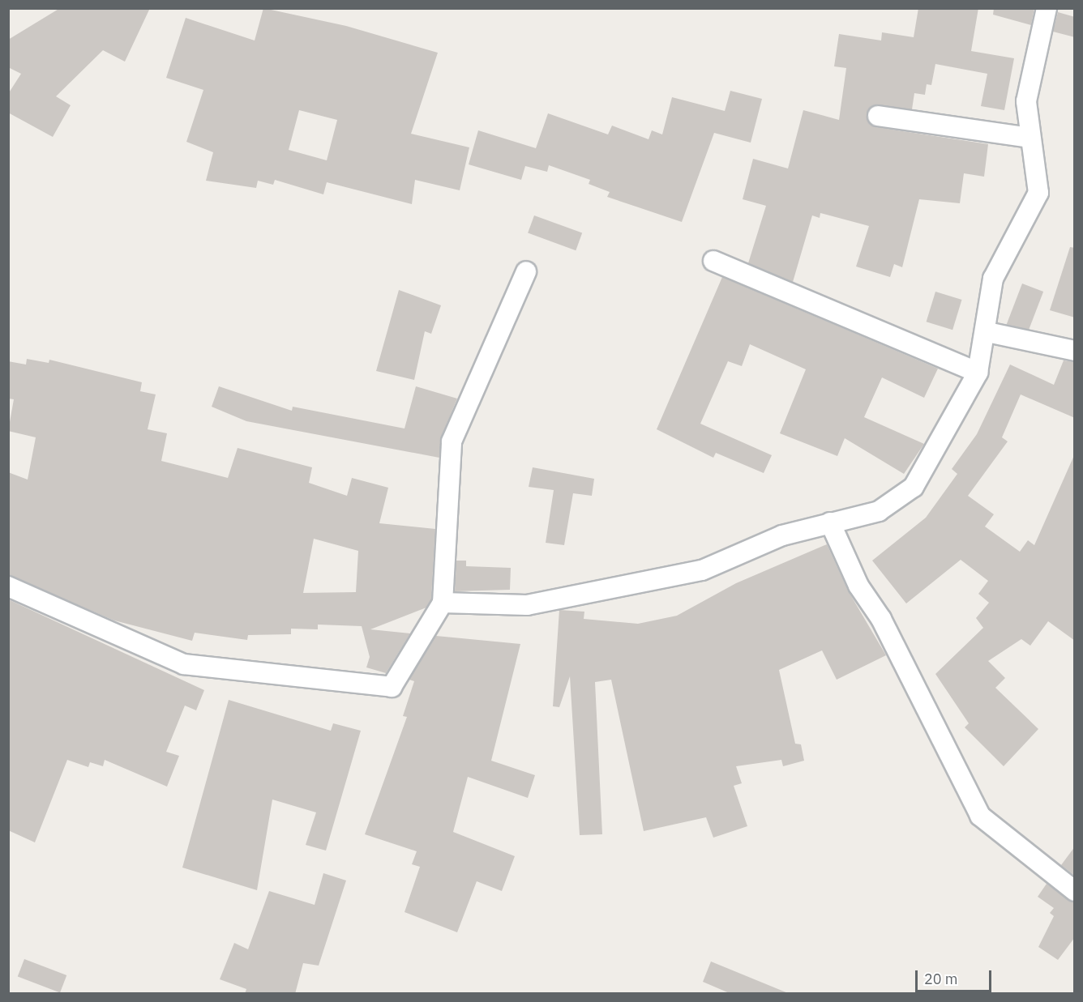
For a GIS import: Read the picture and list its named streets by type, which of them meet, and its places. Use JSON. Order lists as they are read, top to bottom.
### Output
{
  "scale_bar": "20 m"
}
